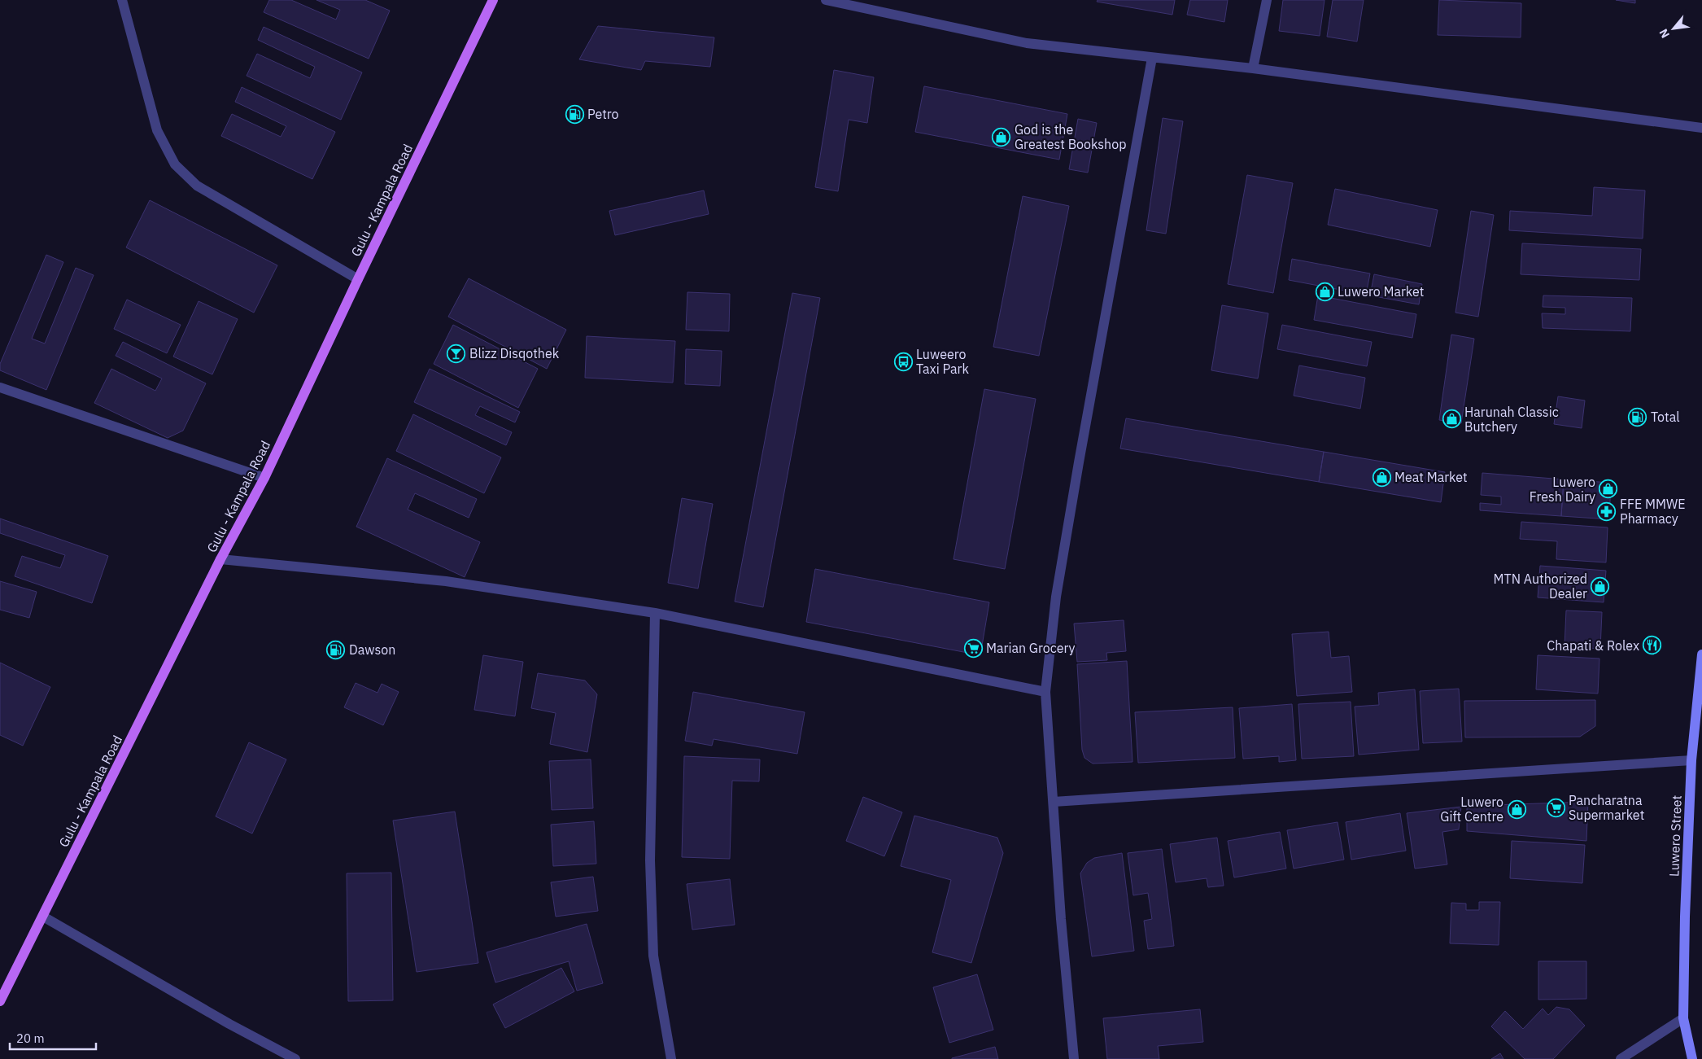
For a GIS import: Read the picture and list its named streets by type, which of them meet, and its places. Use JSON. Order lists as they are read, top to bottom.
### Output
{
  "streets": {
    "main road": ["Gulu - Kampala Road", "Luwero Street"]
  },
  "places": {
    "fuel station": ["Petro", "Total", "Dawson"],
    "shop": [
      "God is the Greatest Bookshop",
      "Luwero Market",
      "Harunah Classic Butchery",
      "Meat Market",
      "Luwero Fresh Dairy",
      "MTN Authorized Dealer",
      "Luwero Gift Centre"
    ],
    "bar": ["Blizz Disqothek"],
    "bus stop": ["Luweero Taxi Park"],
    "pharmacy": ["FFE MMWE Pharmacy"],
    "restaurant": ["Chapati & Rolex"],
    "supermarket": ["Marian Grocery", "Pancharatna Supermarket"]
  },
  "scale_bar": "20 m",
  "north": "bottom left"
}
